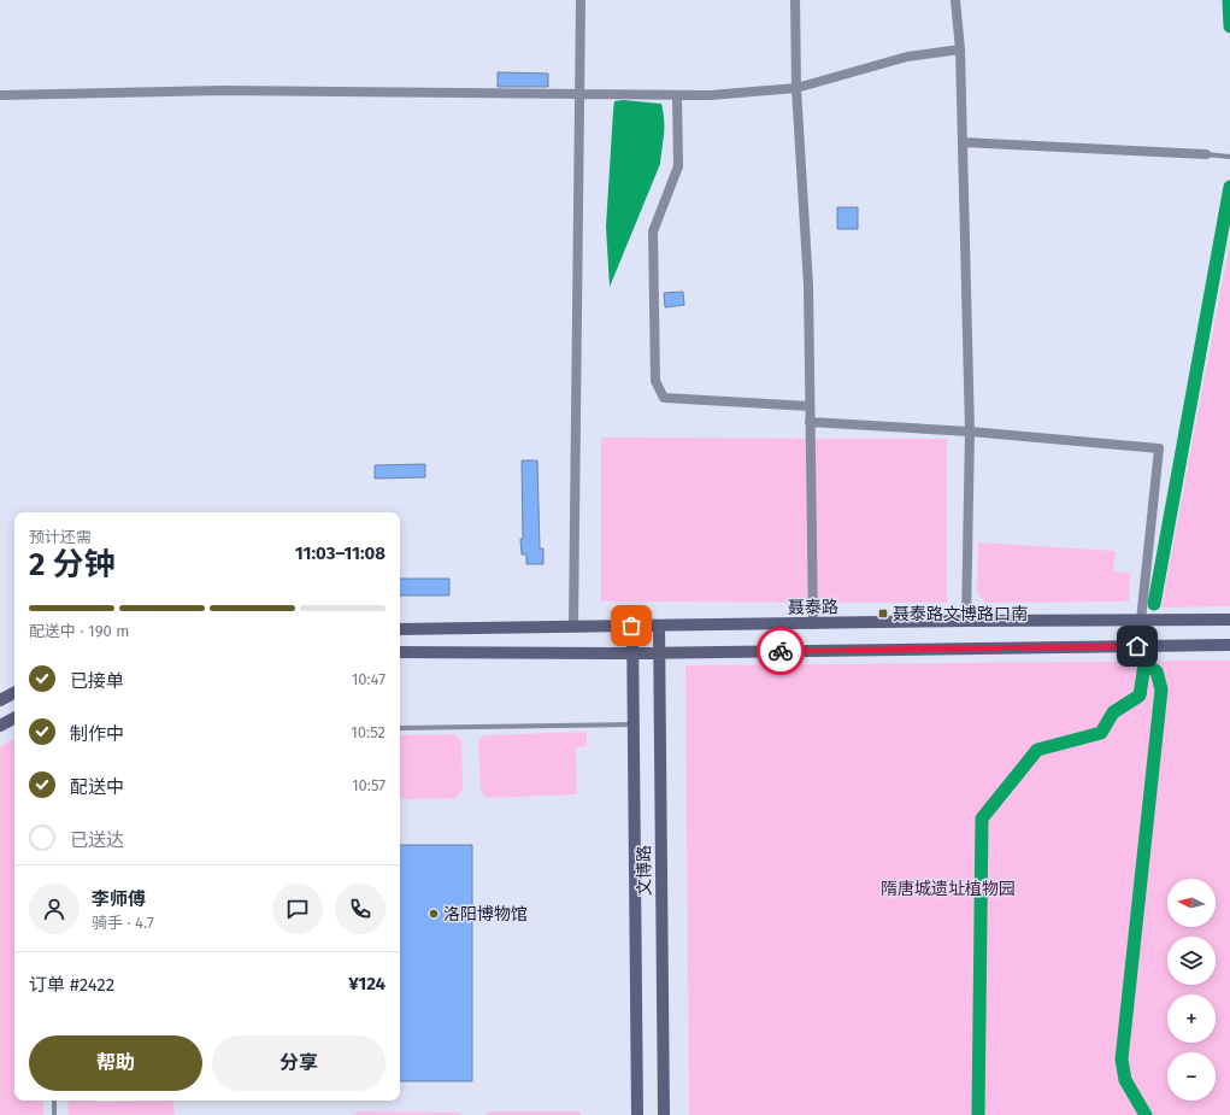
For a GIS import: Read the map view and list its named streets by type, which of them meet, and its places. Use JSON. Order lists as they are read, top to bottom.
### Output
{
  "streets": {
    "main road": ["聂泰路", "文博路"]
  },
  "crossings": [
    ["聂泰路", "文博路"]
  ],
  "parks": ["隋唐城遗址植物园"],
  "places": {
    "transit": ["聂泰路文博路口南"],
    "other": ["洛阳博物馆"]
  },
  "north": "left",
  "page": {
    "heading": ["2 分钟", "预计还需", "11:03–11:08"],
    "panel": [
      "李师傅",
      "骑手 · 4.7",
      "订单 #2422",
      "¥124"
    ],
    "bar": "配送中 · 190 m",
    "list": [
      ["已接单", "10:47"],
      ["制作中", "10:52"],
      ["配送中", "10:57"],
      "已送达"
    ],
    "map_buttons": ["+", "−"],
    "buttons": ["帮助", "分享"]
  }
}
